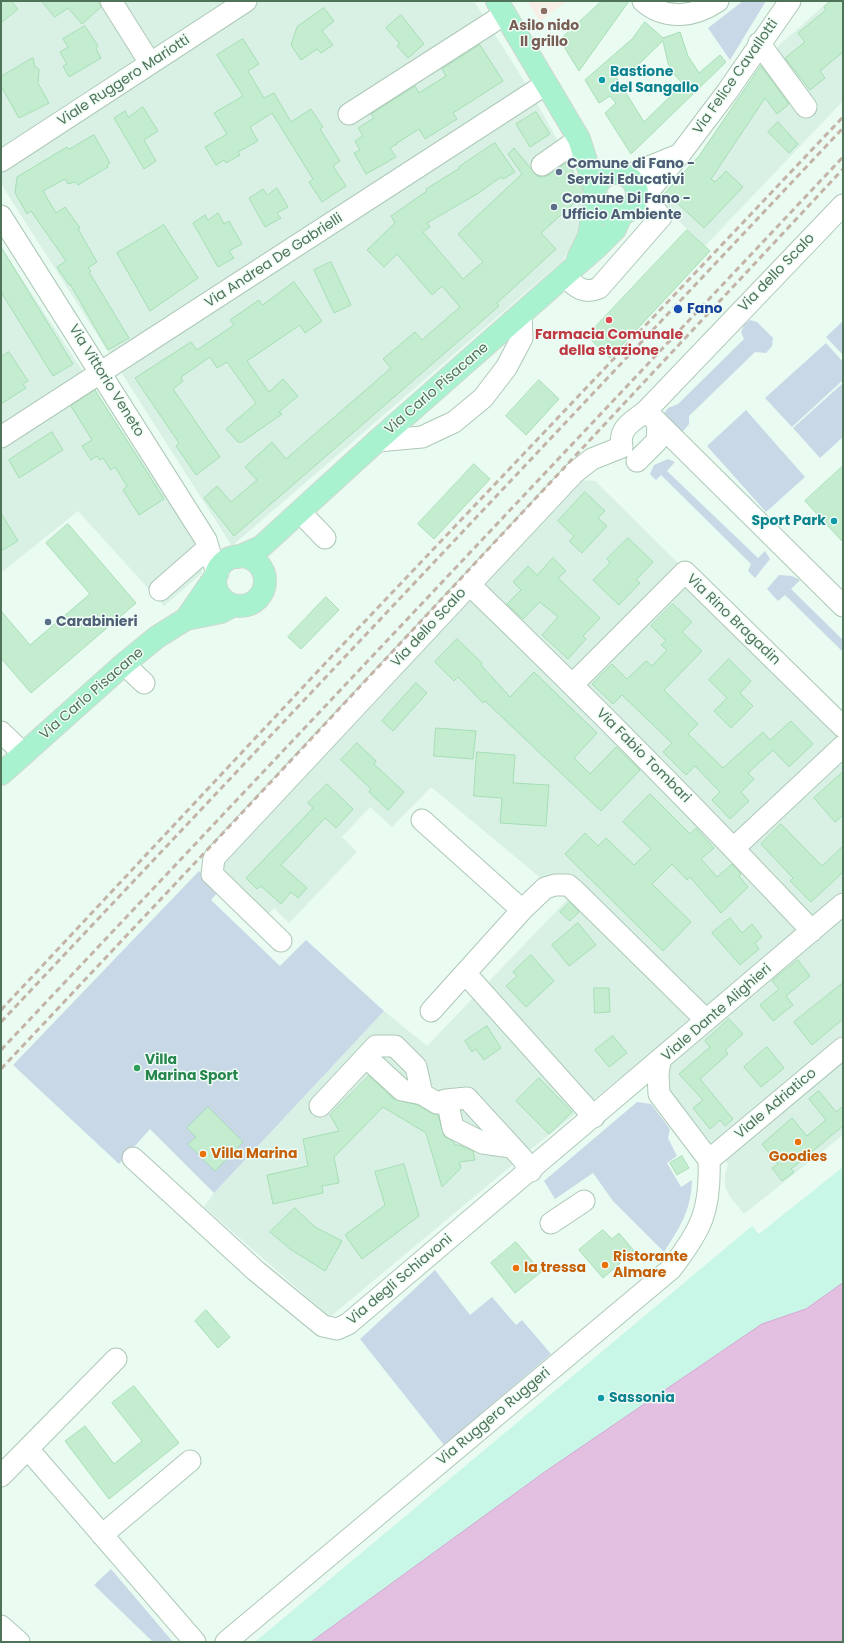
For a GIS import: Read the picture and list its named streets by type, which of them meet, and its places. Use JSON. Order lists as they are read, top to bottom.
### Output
{
  "streets": {
    "main road": ["Via Carlo Pisacane"],
    "street": [
      "Via Felice Cavallotti",
      "Viale Ruggero Mariotti",
      "Via Andrea De Gabrielli",
      "Via dello Scalo",
      "Via Vittorio Veneto",
      "Via Rino Bragadin",
      "Via Fabio Tombari",
      "Viale Dante Alighieri",
      "Viale Adriatico",
      "Via degli Schiavoni",
      "Via Ruggero Ruggeri"
    ]
  },
  "crossings": [
    ["Via Felice Cavallotti", "Via Carlo Pisacane"],
    ["Via Andrea De Gabrielli", "Via Vittorio Veneto"],
    ["Via dello Scalo", "Via Fabio Tombari"],
    ["Via Rino Bragadin", "Via Fabio Tombari"],
    ["Via Fabio Tombari", "Viale Dante Alighieri"],
    ["Viale Dante Alighieri", "Viale Adriatico"],
    ["Viale Dante Alighieri", "Via degli Schiavoni"],
    ["Viale Dante Alighieri", "Via Ruggero Ruggeri"],
    ["Viale Adriatico", "Via Ruggero Ruggeri"]
  ],
  "places": [
    "Asilo nido Il grillo",
    "Bastione del Sangallo",
    "Comune di Fano - Servizi Educativi",
    "Comune Di Fano - Ufficio Ambiente",
    "Fano",
    "Farmacia Comunale della stazione",
    "Sport Park",
    "Carabinieri",
    "Villa Marina Sport",
    "Goodies",
    "Villa Marina",
    "Ristorante Almare",
    "la tressa",
    "Sassonia"
  ]
}
